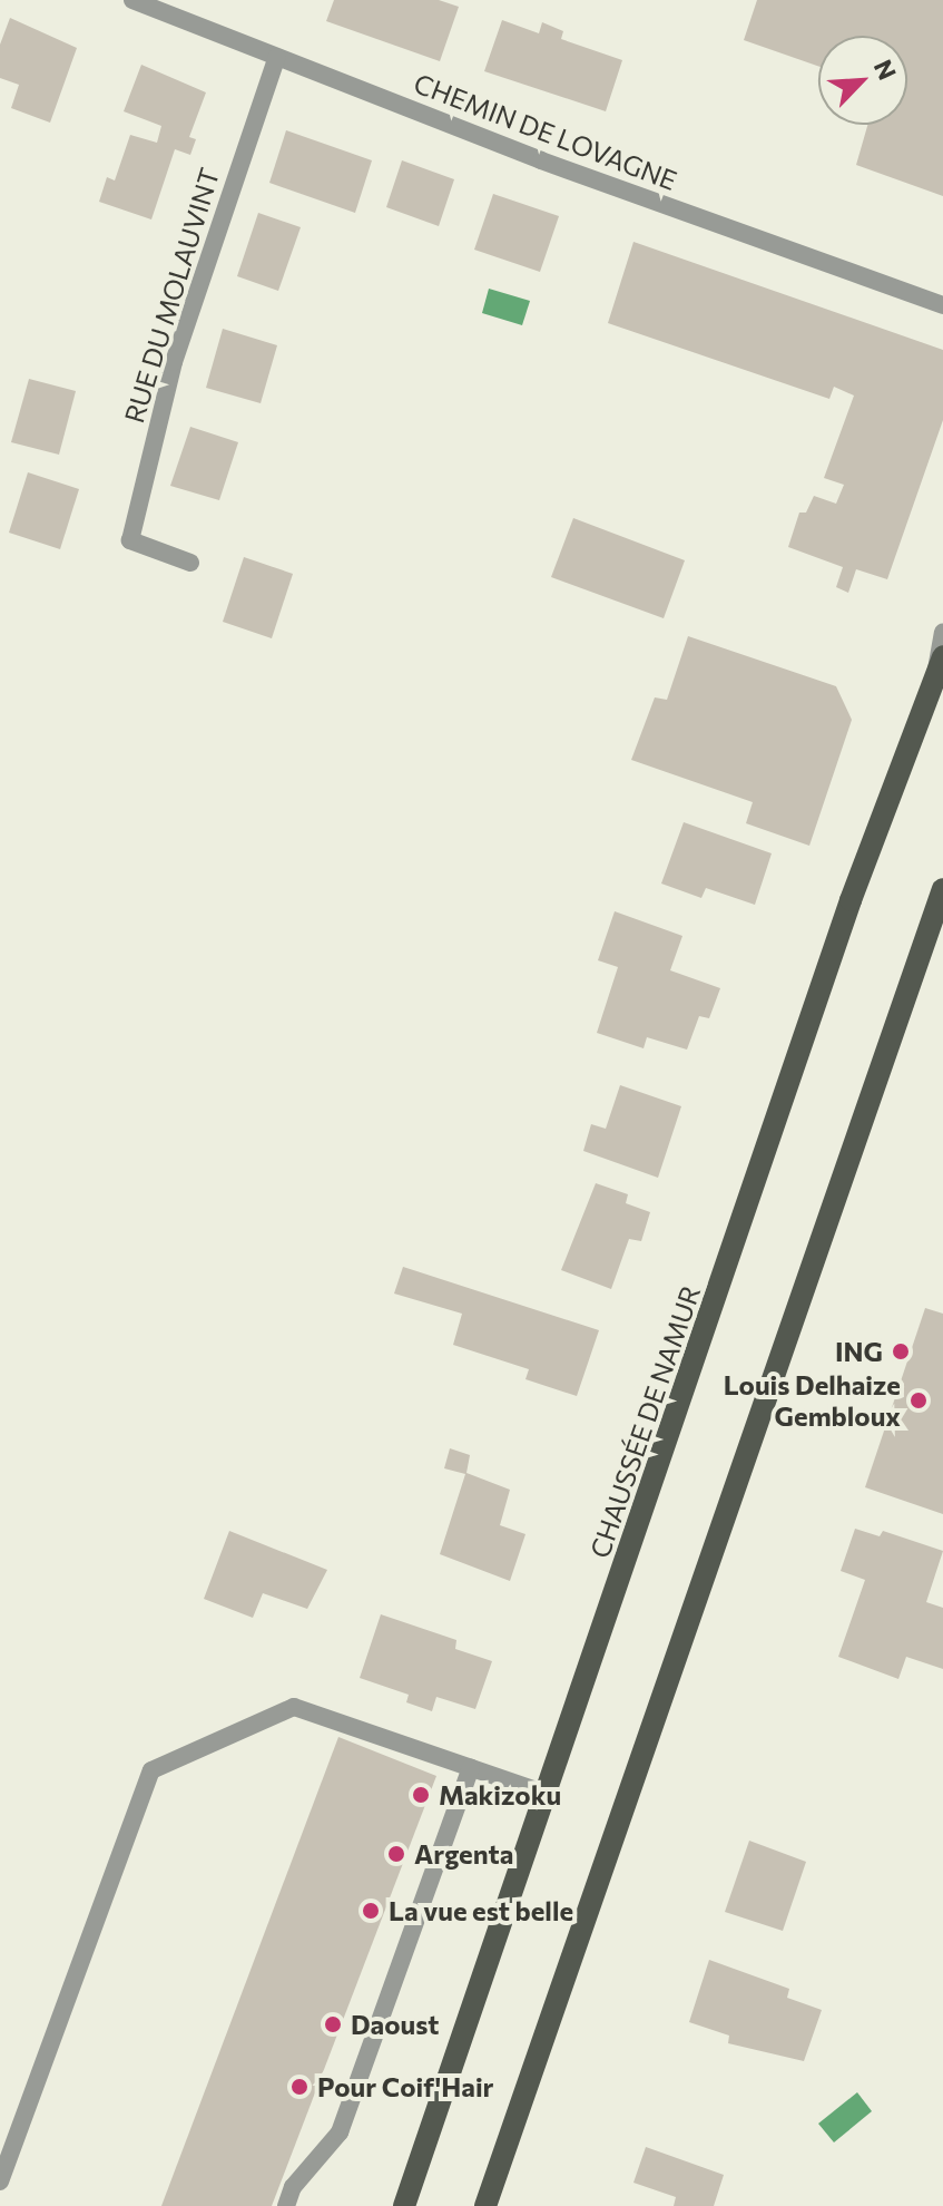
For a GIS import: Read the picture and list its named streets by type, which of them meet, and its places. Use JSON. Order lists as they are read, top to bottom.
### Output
{
  "streets": {
    "main road": ["CHAUSSÉE DE NAMUR"],
    "street": ["CHEMIN DE LOVAGNE", "RUE DU MOLAUVINT"]
  },
  "crossings": [
    ["CHEMIN DE LOVAGNE", "RUE DU MOLAUVINT"]
  ],
  "places": [
    "ING",
    "Louis Delhaize Gembloux",
    "Makizoku",
    "Argenta",
    "La vue est belle",
    "Daoust",
    "Pour Coif'Hair"
  ],
  "north": "top right"
}
